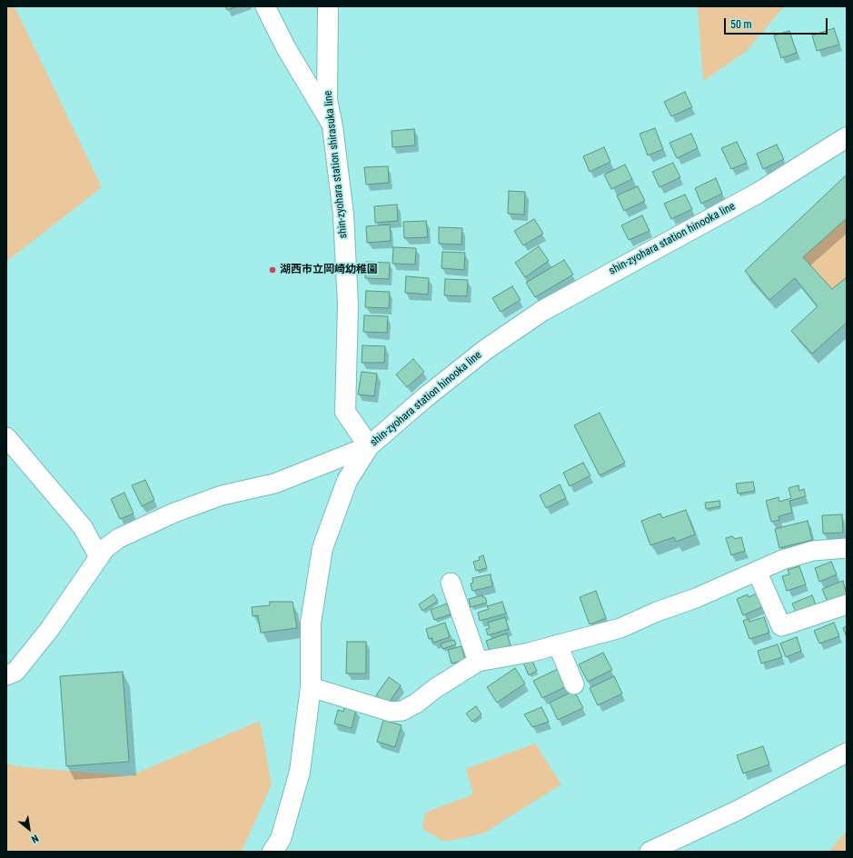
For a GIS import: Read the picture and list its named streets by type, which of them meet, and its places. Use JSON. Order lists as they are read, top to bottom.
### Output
{
  "streets": {
    "main road": ["shin-zyohara station shirasuka line", "shin-zyohara station hinooka line"]
  },
  "crossings": [
    ["shin-zyohara station shirasuka line", "shin-zyohara station hinooka line"]
  ],
  "places": ["湖西市立岡崎幼稚園"],
  "scale_bar": "50 m",
  "north": "bottom right"
}
